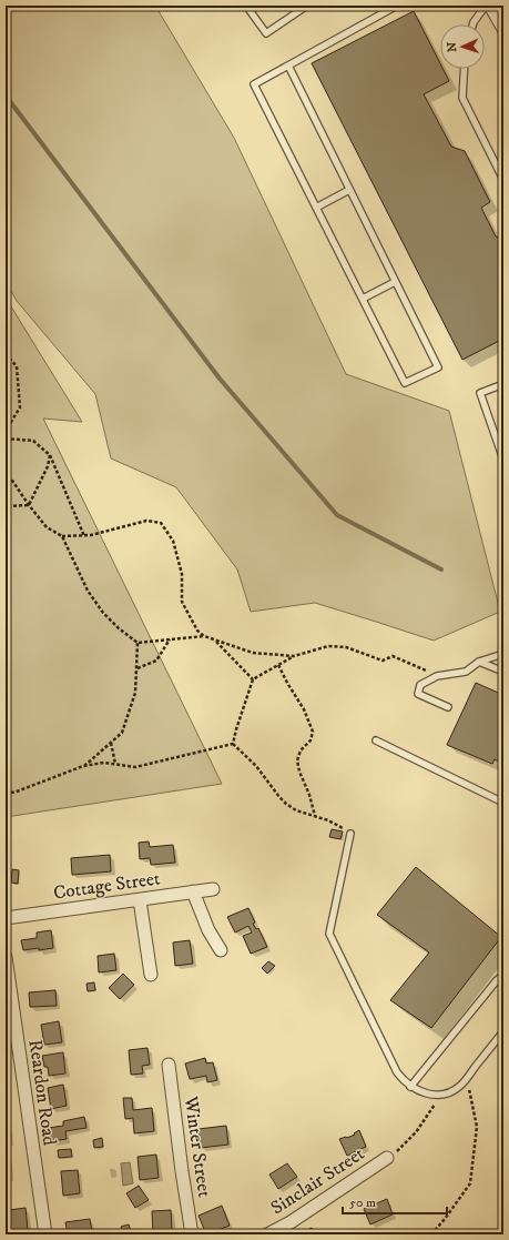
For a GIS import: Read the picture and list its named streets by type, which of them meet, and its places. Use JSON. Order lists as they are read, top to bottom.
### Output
{
  "streets": {
    "street": [
      "Cottage Street",
      "Reardon Road",
      "Winter Street",
      "Sinclair Street"
    ]
  },
  "scale_bar": "50 m",
  "north": "left"
}
